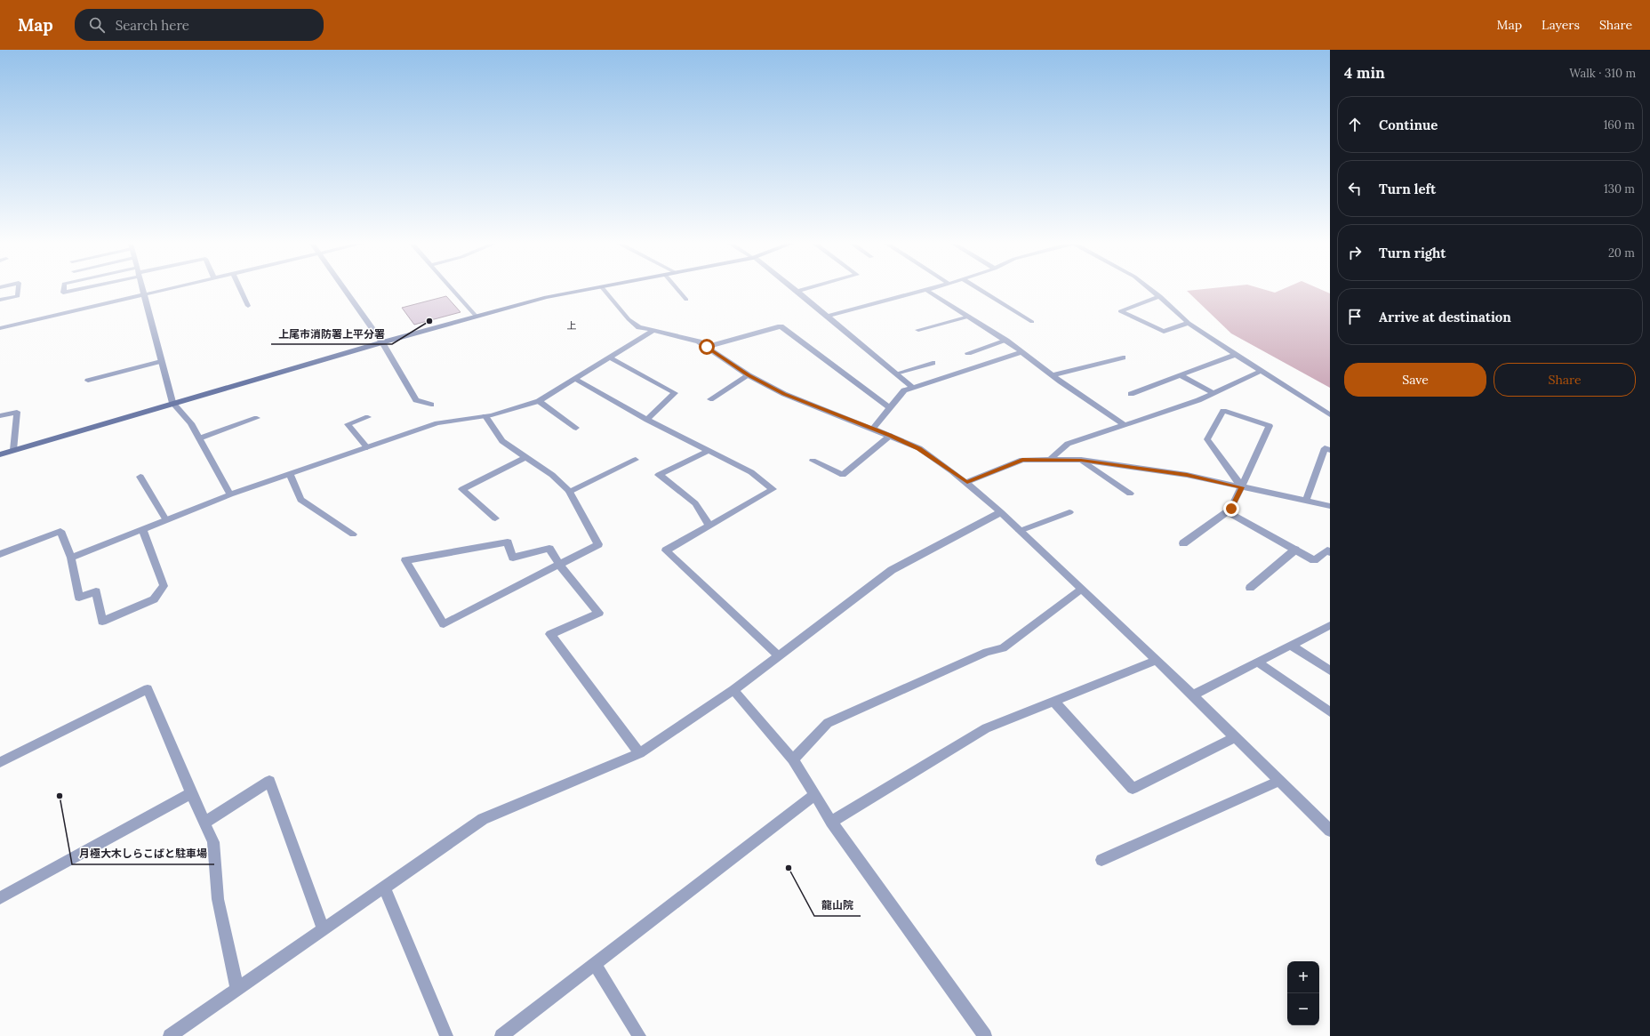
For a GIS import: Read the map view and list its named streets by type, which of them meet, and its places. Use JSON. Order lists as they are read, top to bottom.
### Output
{
  "districts": ["上"],
  "places": ["上尾市消防署上平分署", "月極大木しらこばと駐車場", "龍山院"],
  "page": {
    "header": "Map",
    "search": "Search here",
    "nav": ["Map", "Layers", "Share"],
    "heading": ["4 min", "Walk · 310 m"],
    "list": [
      ["Continue", "160 m"],
      ["Turn left", "130 m"],
      ["Turn right", "20 m"],
      "Arrive at destination"
    ],
    "buttons": ["Save", "Share"],
    "map_buttons": ["+", "−"]
  }
}
